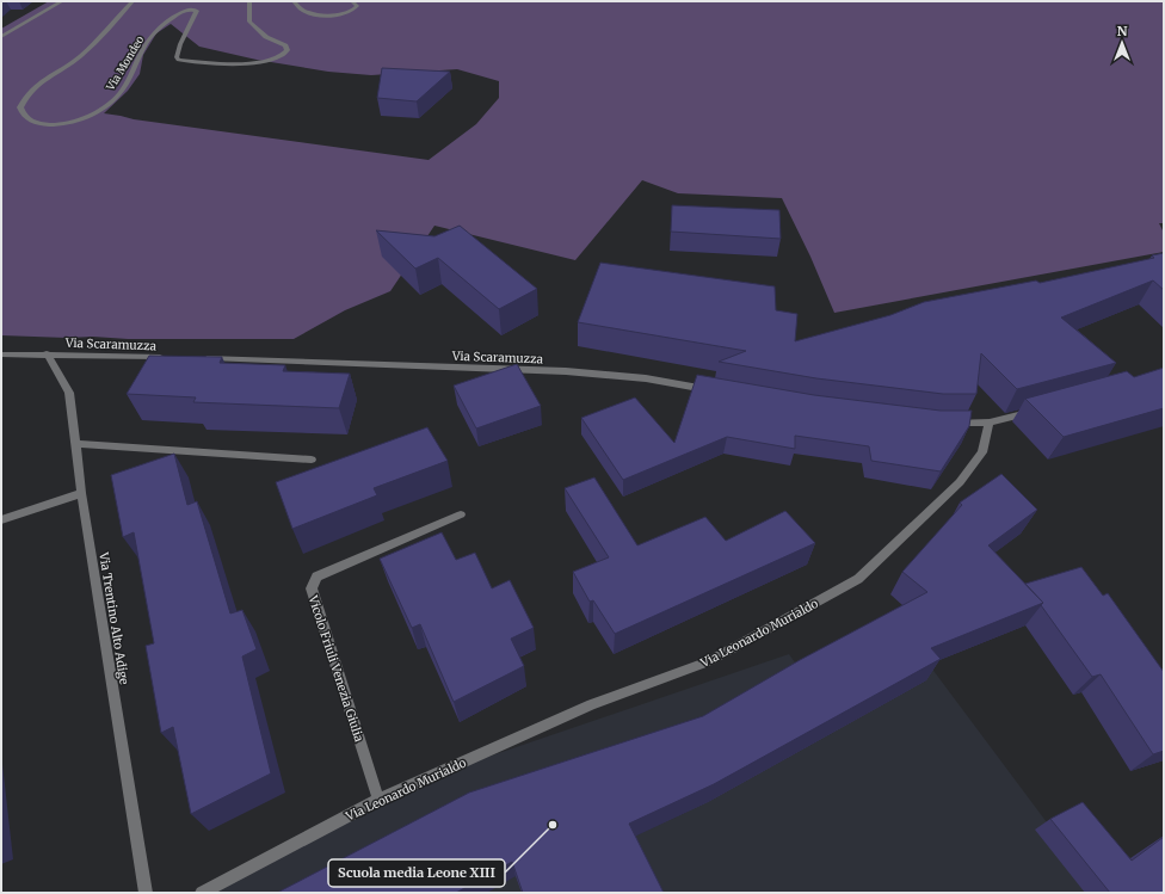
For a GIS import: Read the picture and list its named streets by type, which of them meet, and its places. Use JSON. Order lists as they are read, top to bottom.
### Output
{
  "streets": {
    "street": [
      "Via Mondeo",
      "Via Scaramuzza",
      "Via Trentino Alto Adige",
      "Via Leonardo Murialdo",
      "Vicolo Friuli Venezia Giulia"
    ]
  },
  "crossings": [
    ["Via Scaramuzza", "Via Trentino Alto Adige"],
    ["Via Leonardo Murialdo", "Vicolo Friuli Venezia Giulia"]
  ],
  "places": ["Scuola media Leone XIII"],
  "north": "top"
}
